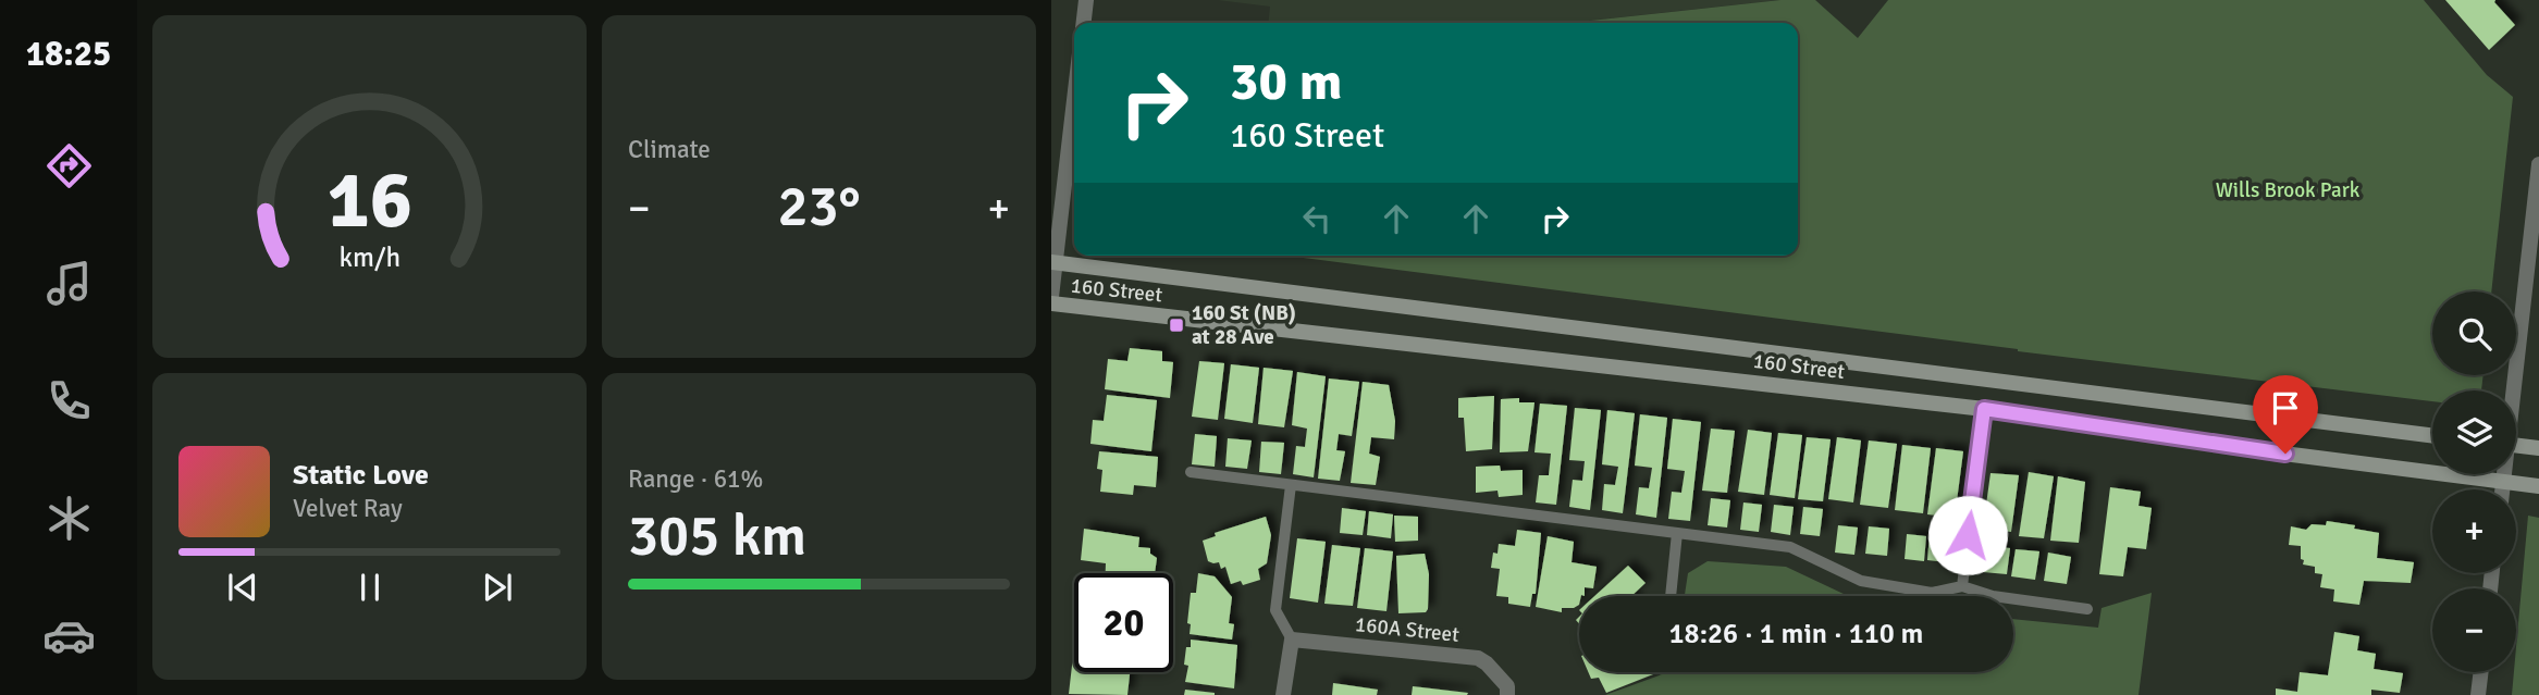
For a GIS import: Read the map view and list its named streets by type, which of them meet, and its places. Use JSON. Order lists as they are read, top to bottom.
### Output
{
  "streets": {
    "main road": ["160 Street"],
    "street": ["160A Street"]
  },
  "parks": ["Wills Brook Park"],
  "places": {
    "transit": ["160 St (NB) at 28 Ave"]
  },
  "page": {
    "tabs": "18:25",
    "tile": [
      "Climate",
      ["Range · 61%", "305 km"]
    ],
    "turn": ["30 m", "160 Street"],
    "heat": ["−", "23°", "+"],
    "map_buttons": ["+", "−"],
    "song": ["Static Love", "Velvet Ray"],
    "limit": "20",
    "trip": "18:26 · 1 min · 110 m",
    "gauge": ["16", "km/h"]
  }
}
